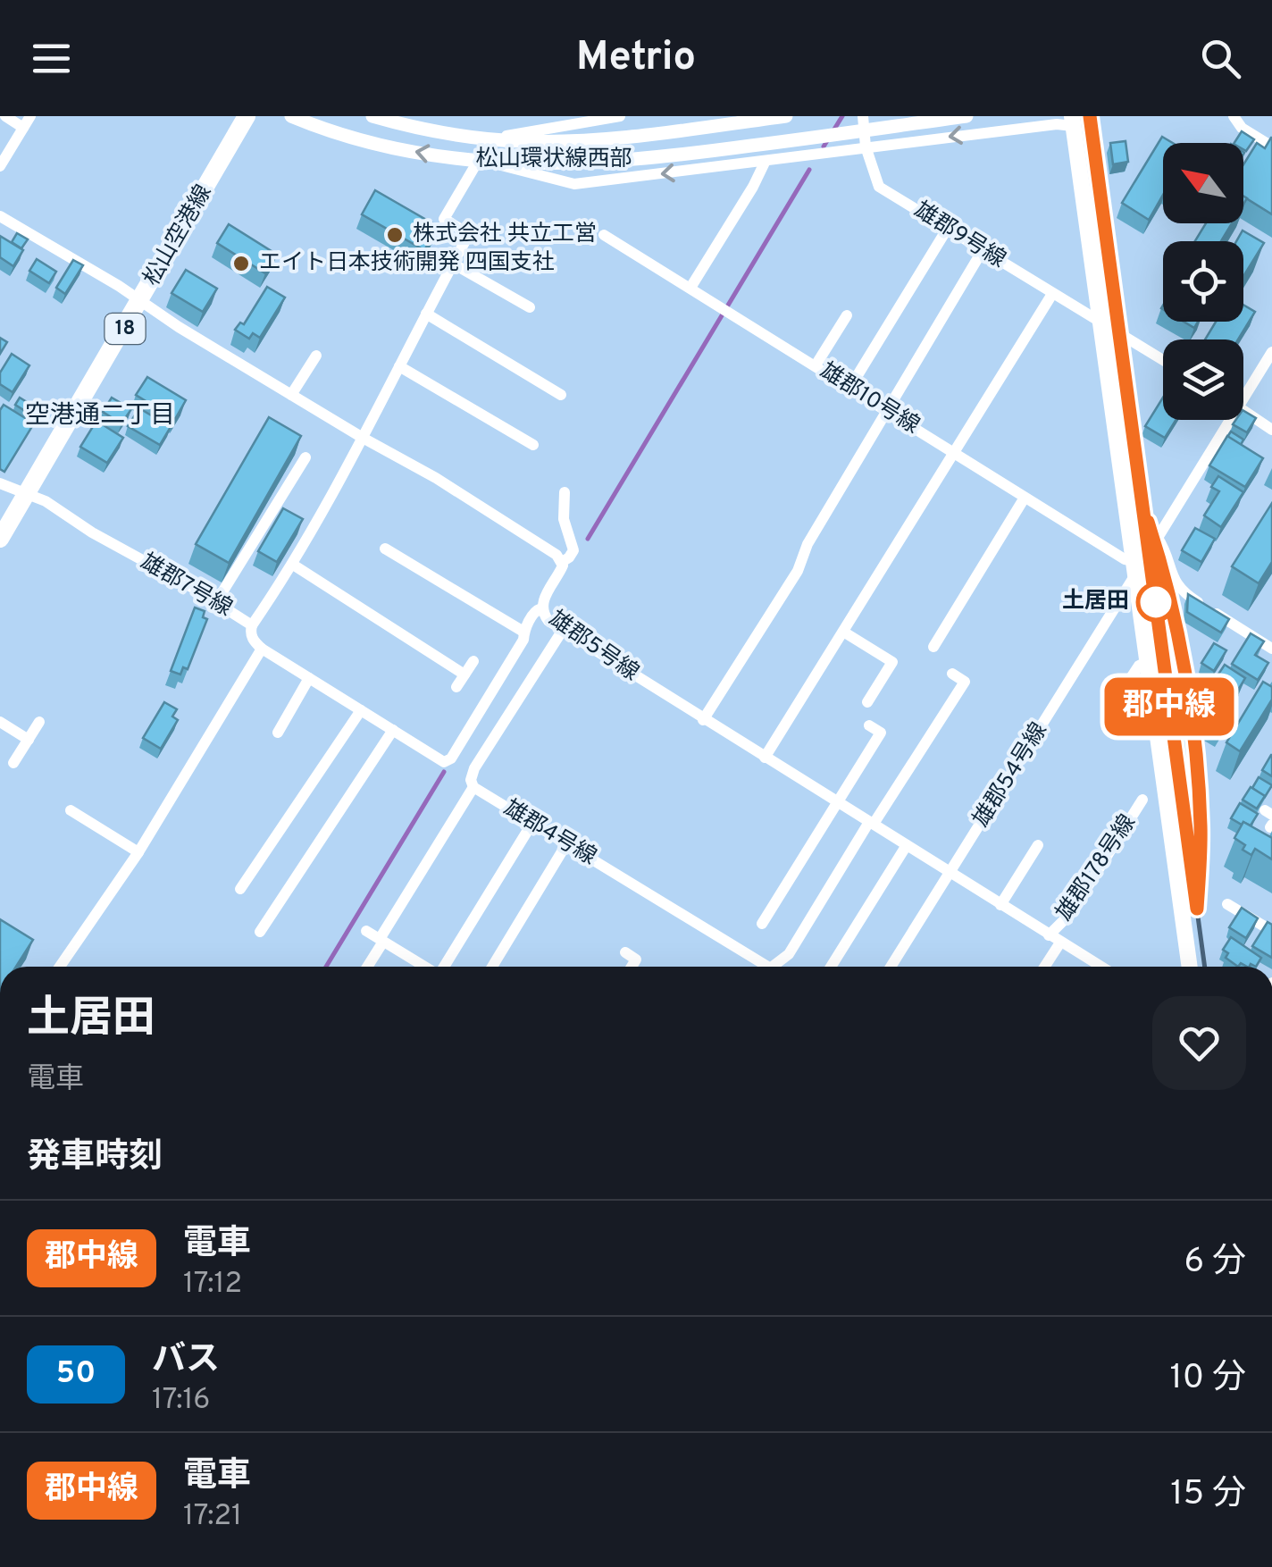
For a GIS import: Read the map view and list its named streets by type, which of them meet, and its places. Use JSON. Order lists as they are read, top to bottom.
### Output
{
  "streets": {
    "main road": ["松山空港線", "18"],
    "street": [
      "松山環状線西部",
      "雄郡9号線",
      "雄郡10号線",
      "雄郡7号線",
      "雄郡5号線",
      "雄郡54号線",
      "雄郡4号線",
      "雄郡178号線"
    ]
  },
  "crossings": [
    ["松山空港線", "雄郡7号線"],
    ["雄郡10号線", "雄郡54号線"],
    ["雄郡5号線", "雄郡54号線"],
    ["雄郡5号線", "雄郡178号線"]
  ],
  "districts": ["空港通二丁目"],
  "places": ["株式会社 共立工営", "エイト日本技術開発 四国支社", "土居田"],
  "north": "top left",
  "page": {
    "header": "Metrio",
    "on_map": "郡中線",
    "heading": [
      ["土居田", "電車"],
      "発車時刻"
    ],
    "list": [
      {
        "mark": "郡中線",
        "name": "電車",
        "note": "17:12",
        "value": "6 分"
      },
      {
        "mark": "50",
        "name": "バス",
        "note": "17:16",
        "value": "10 分"
      },
      {
        "mark": "郡中線",
        "name": "電車",
        "note": "17:21",
        "value": "15 分"
      }
    ]
  }
}
